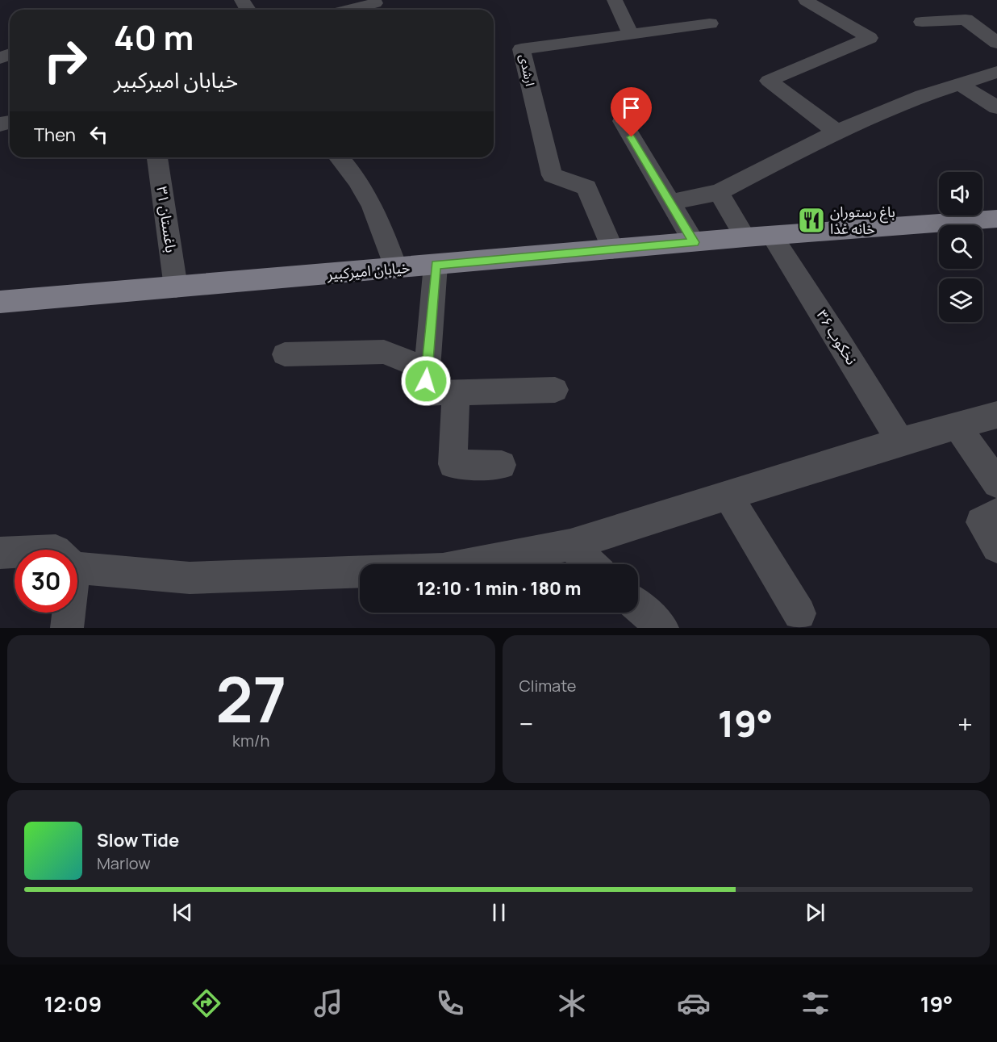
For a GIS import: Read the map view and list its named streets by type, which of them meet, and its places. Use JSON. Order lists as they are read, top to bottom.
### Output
{
  "streets": {
    "main road": ["خیابان امیرکبیر"],
    "street": ["ارشدی", "باغستان ۳۱", "نخکوب ۳۶"]
  },
  "crossings": [
    ["ارشدی", "خیابان امیرکبیر"],
    ["باغستان ۳۱", "خیابان امیرکبیر"],
    ["خیابان امیرکبیر", "نخکوب ۳۶"]
  ],
  "places": {
    "restaurant": ["باغ رستوران خانه غذا"]
  },
  "page": {
    "turn": ["40 m", "خیابان امیرکبیر"],
    "then": "Then",
    "limit": "30",
    "trip": "12:10 · 1 min · 180 m",
    "tile": [
      ["27", "km/h"],
      "Climate"
    ],
    "heat": ["−", "19°", "+"],
    "song": ["Slow Tide", "Marlow"],
    "tabs": ["12:09", "19°"]
  }
}
